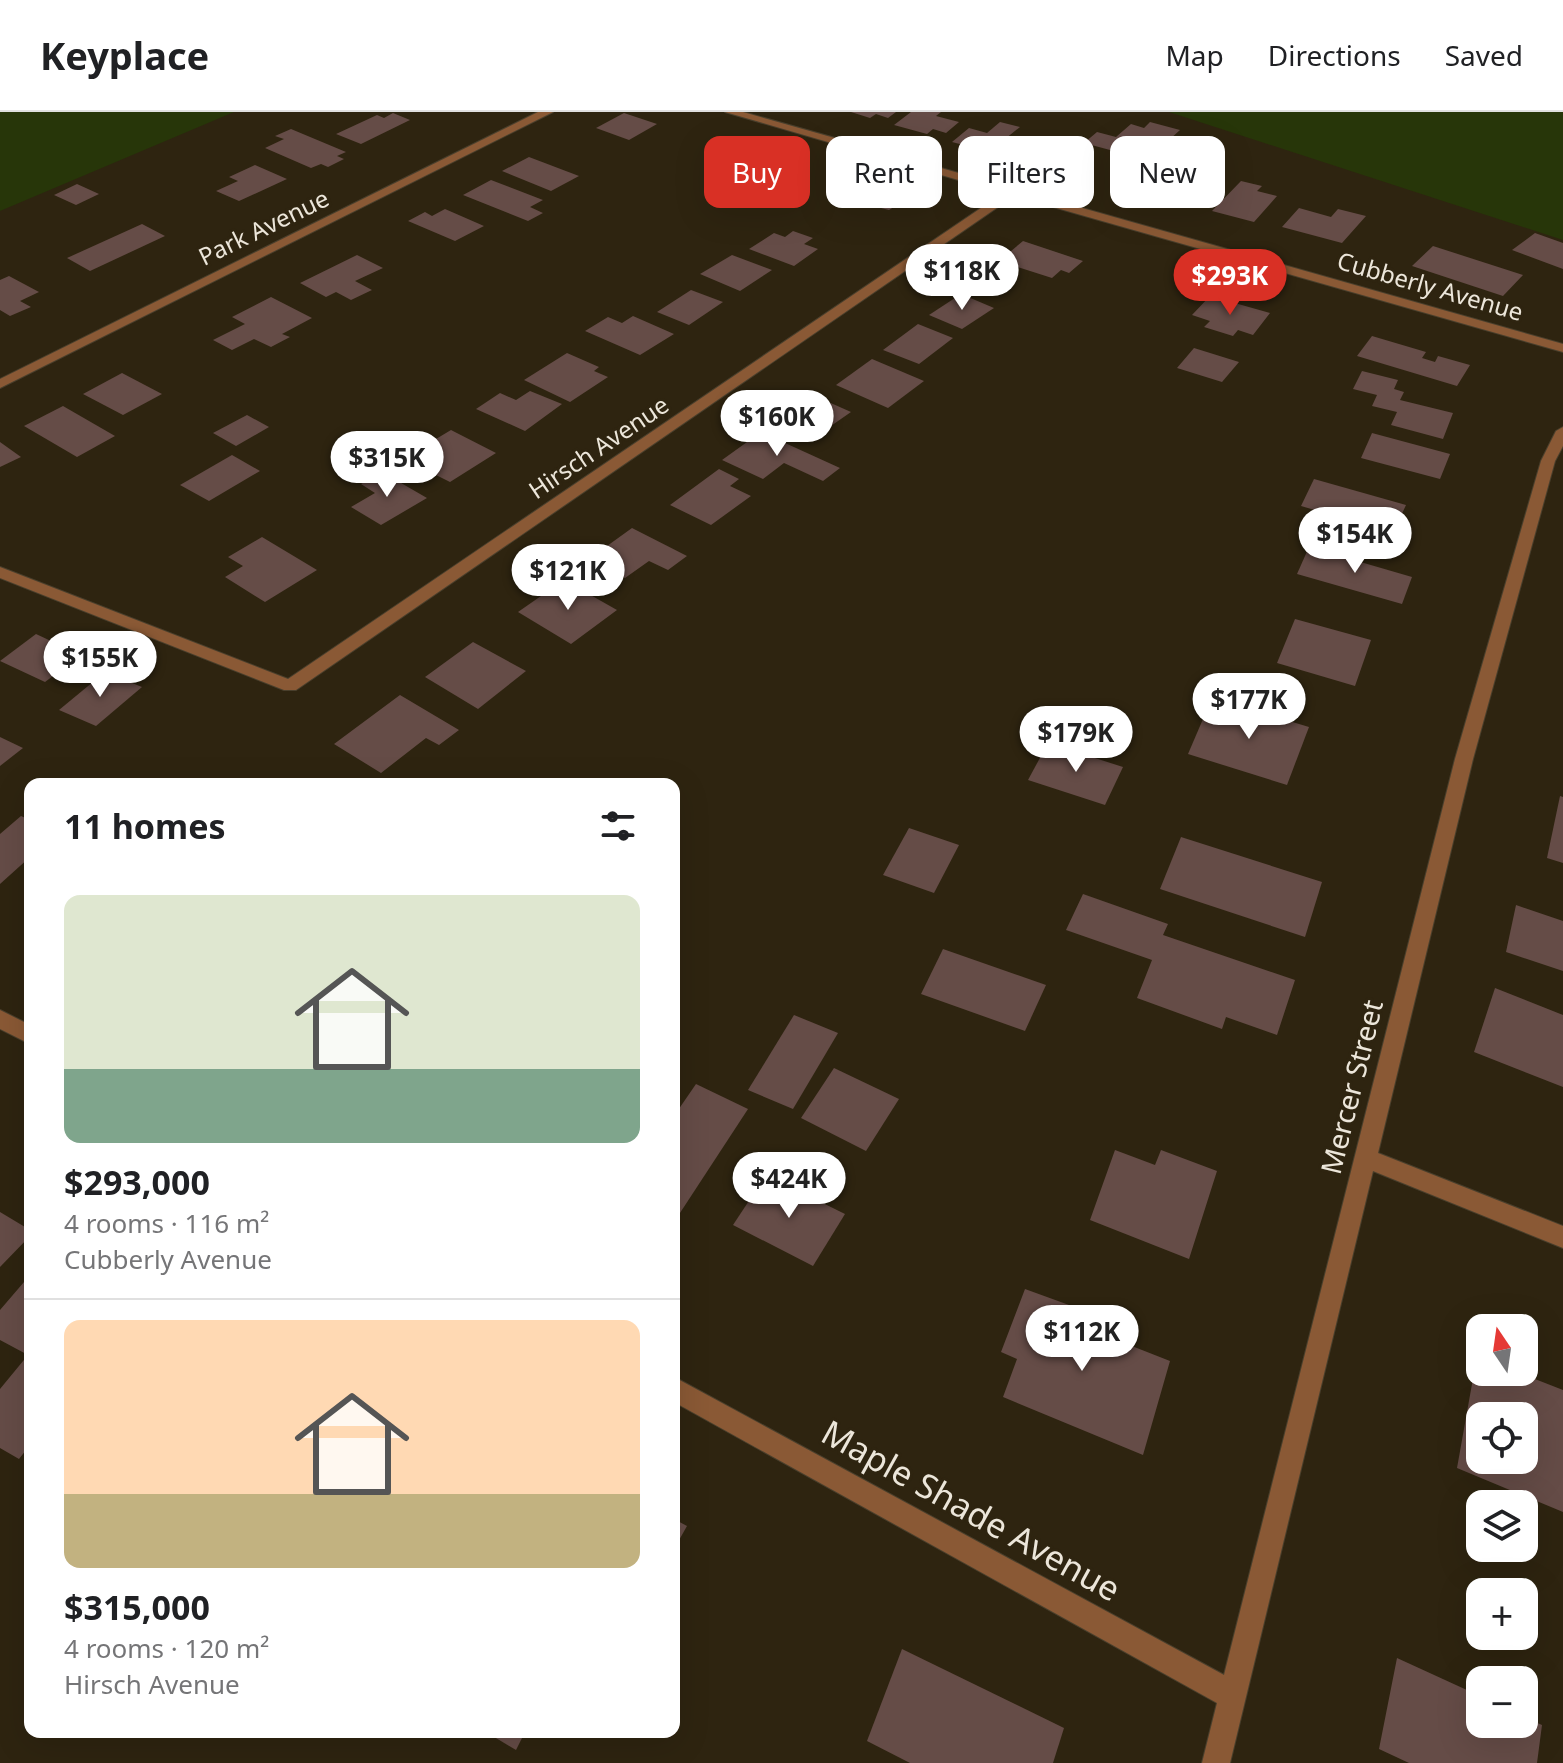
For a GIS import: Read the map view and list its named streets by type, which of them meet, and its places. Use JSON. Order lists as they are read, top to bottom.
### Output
{
  "streets": {
    "street": [
      "Park Avenue",
      "Cubberly Avenue",
      "Hirsch Avenue",
      "Mercer Street",
      "Maple Shade Avenue"
    ]
  },
  "crossings": [
    ["Mercer Street", "Maple Shade Avenue"]
  ],
  "north": "top",
  "page": {
    "header": "Keyplace",
    "nav": ["Map", "Directions", "Saved"],
    "chip": [
      "Buy",
      "Rent",
      "Filters",
      "New"
    ],
    "price": [
      "$118K",
      "$293K",
      "$160K",
      "$315K",
      "$154K",
      "$121K",
      "$155K",
      "$177K",
      "$179K",
      "$424K",
      "$112K"
    ],
    "heading": "11 homes",
    "list": [
      {
        "name": "$293,000",
        "note": "4 rooms · 116 m² · Cubberly Avenue"
      },
      {
        "name": "$315,000",
        "note": "4 rooms · 120 m² · Hirsch Avenue"
      }
    ],
    "map_buttons": ["+", "−"]
  }
}
